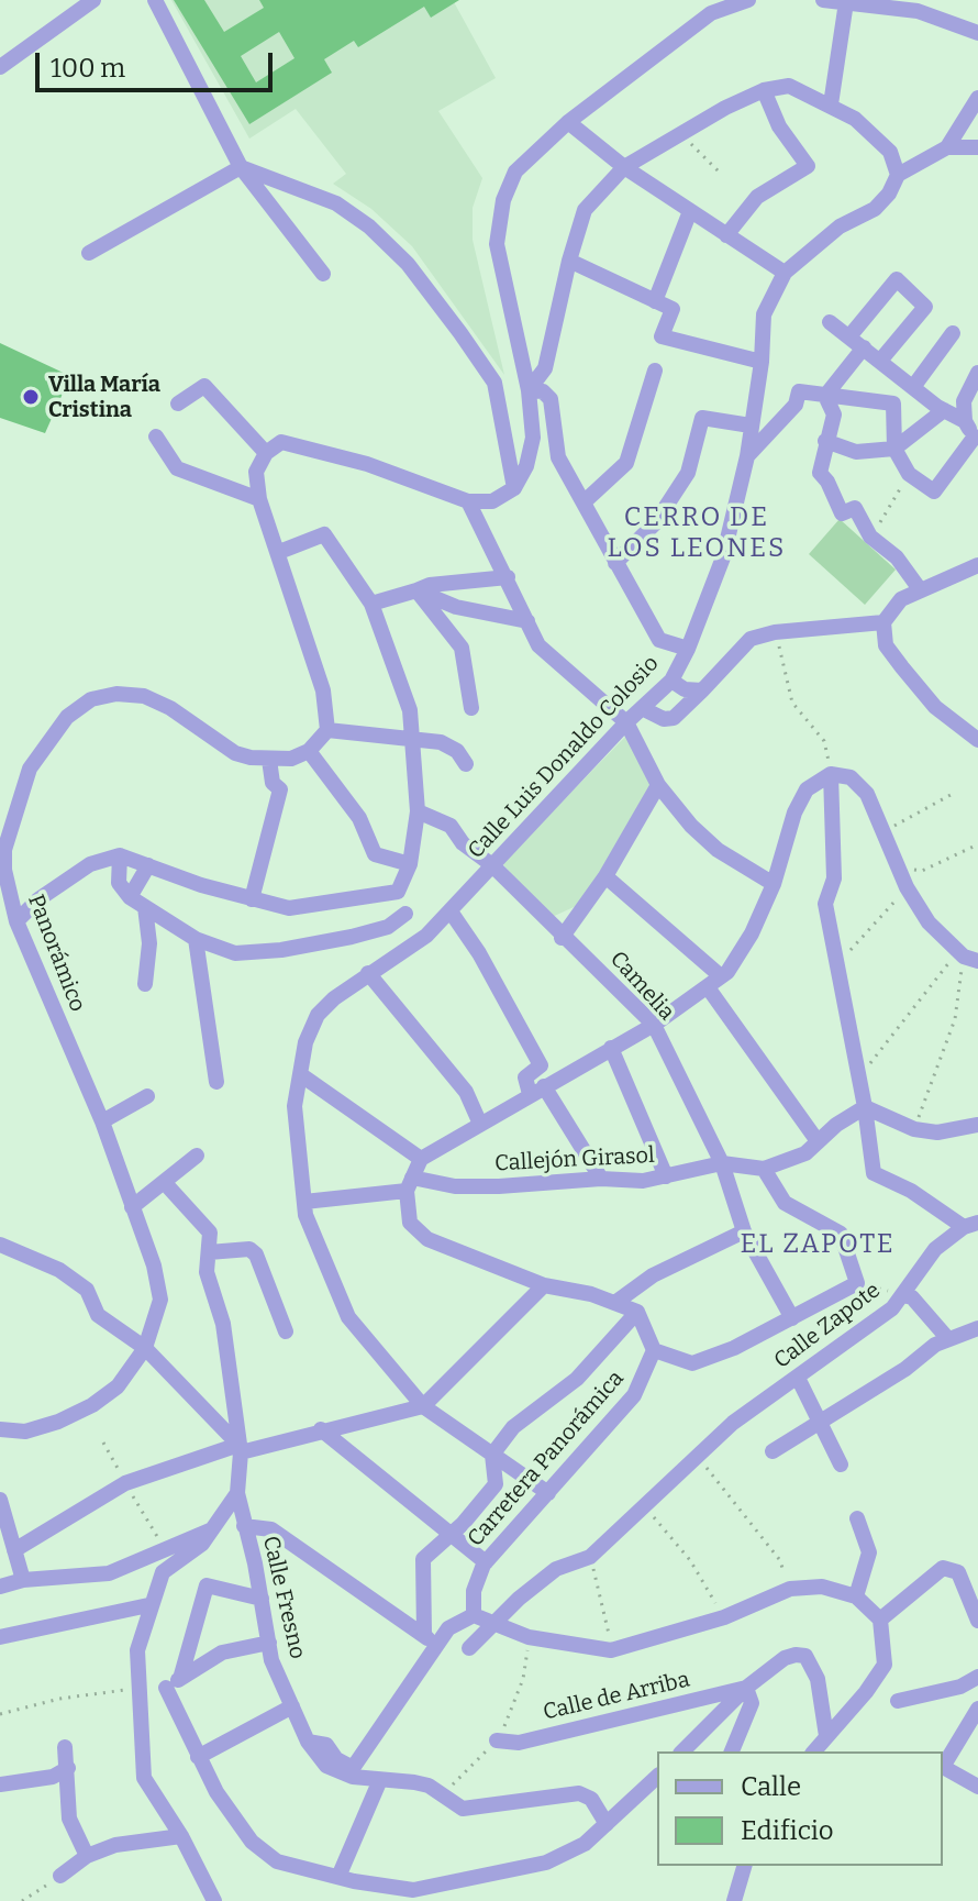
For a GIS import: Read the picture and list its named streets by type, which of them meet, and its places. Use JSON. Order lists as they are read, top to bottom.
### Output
{
  "streets": {
    "street": [
      "Calle Luis Donaldo Colosio",
      "Panorámico",
      "Camelia",
      "Callejón Girasol",
      "Calle Zapote",
      "Carretera Panorámica",
      "Calle Fresno",
      "Calle de Arriba"
    ]
  },
  "crossings": [
    ["Calle Luis Donaldo Colosio", "Camelia"],
    ["Calle Luis Donaldo Colosio", "Callejón Girasol"],
    ["Calle Luis Donaldo Colosio", "Carretera Panorámica"],
    ["Camelia", "Callejón Girasol"]
  ],
  "districts": ["CERRO DE LOS LEONES", "EL ZAPOTE"],
  "places": ["Villa María Cristina"],
  "legend": ["Calle", "Edificio"],
  "scale_bar": "100 m"
}
